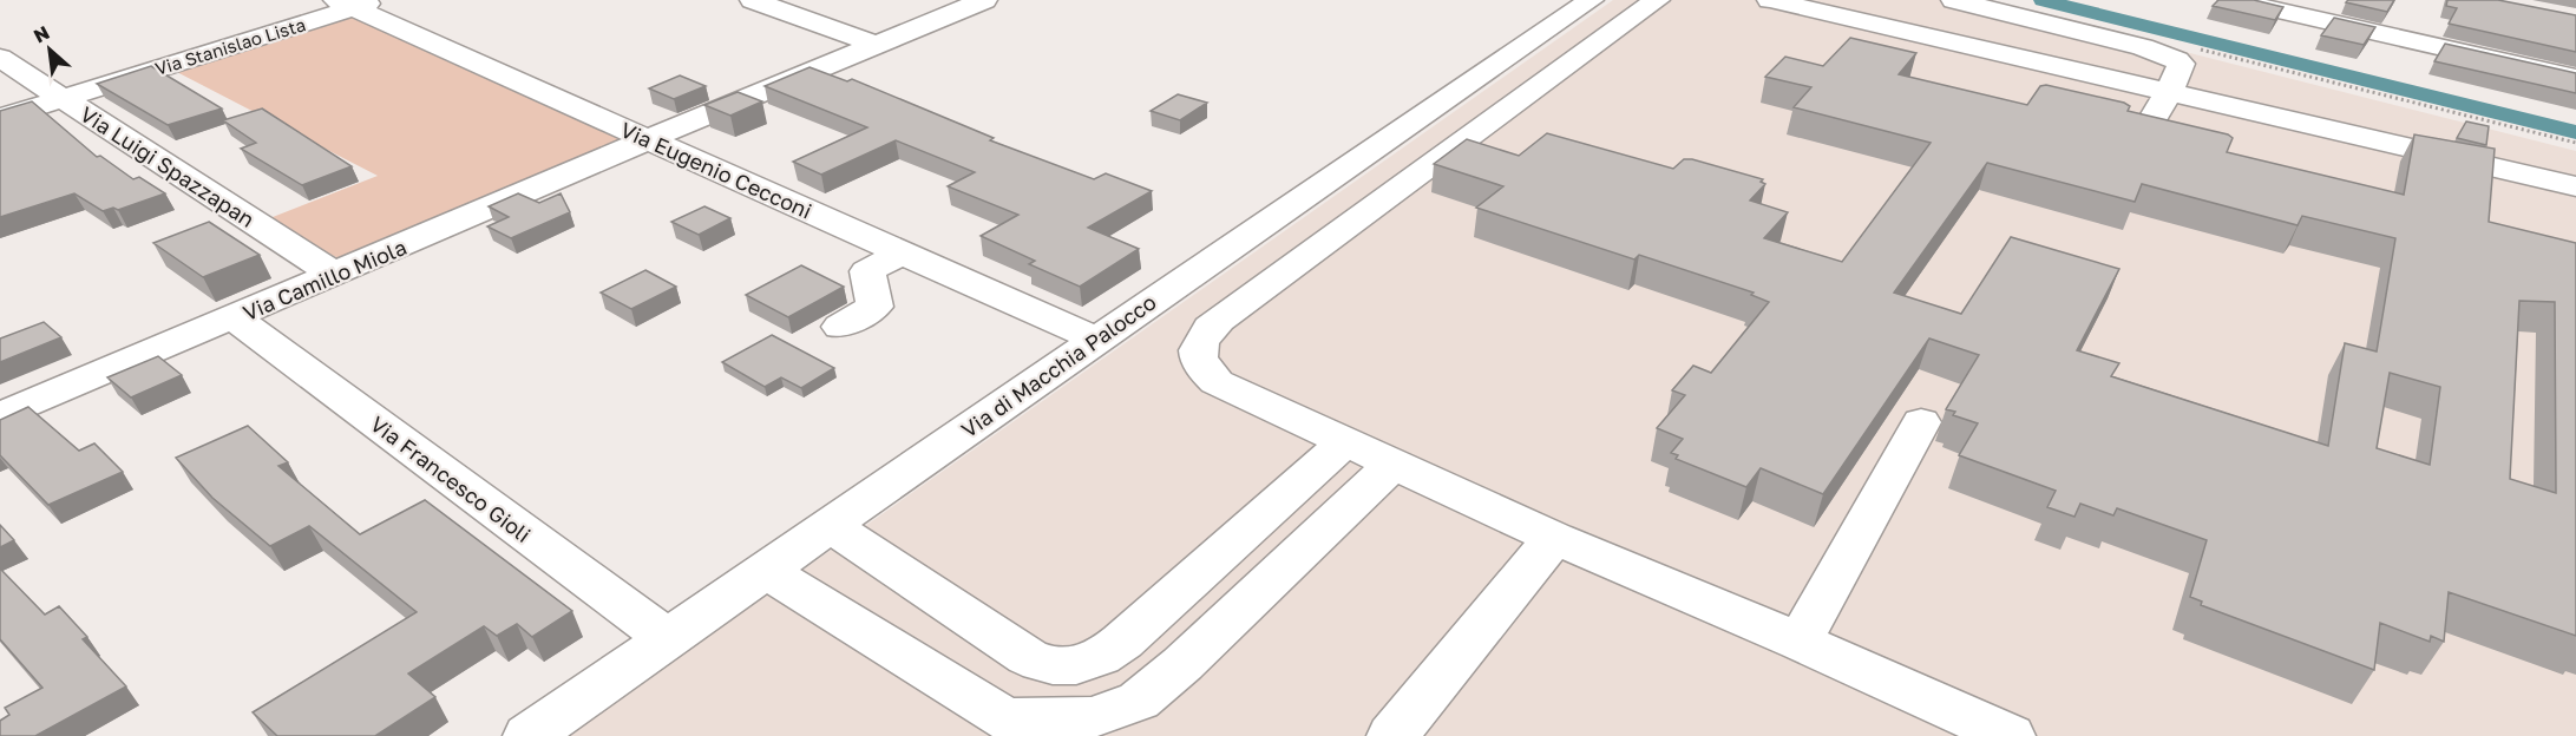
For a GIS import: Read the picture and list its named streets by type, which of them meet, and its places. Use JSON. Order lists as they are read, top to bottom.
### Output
{
  "streets": {
    "street": [
      "Via Stanislao Lista",
      "Via Luigi Spazzapan",
      "Via Eugenio Cecconi",
      "Via Camillo Miola",
      "Via di Macchia Palocco",
      "Via Francesco Gioli"
    ]
  },
  "crossings": [
    ["Via Stanislao Lista", "Via Luigi Spazzapan"],
    ["Via Stanislao Lista", "Via Eugenio Cecconi"],
    ["Via Luigi Spazzapan", "Via Camillo Miola"],
    ["Via Eugenio Cecconi", "Via Camillo Miola"],
    ["Via Eugenio Cecconi", "Via di Macchia Palocco"],
    ["Via Camillo Miola", "Via Francesco Gioli"],
    ["Via di Macchia Palocco", "Via Francesco Gioli"]
  ],
  "north": "top left"
}
